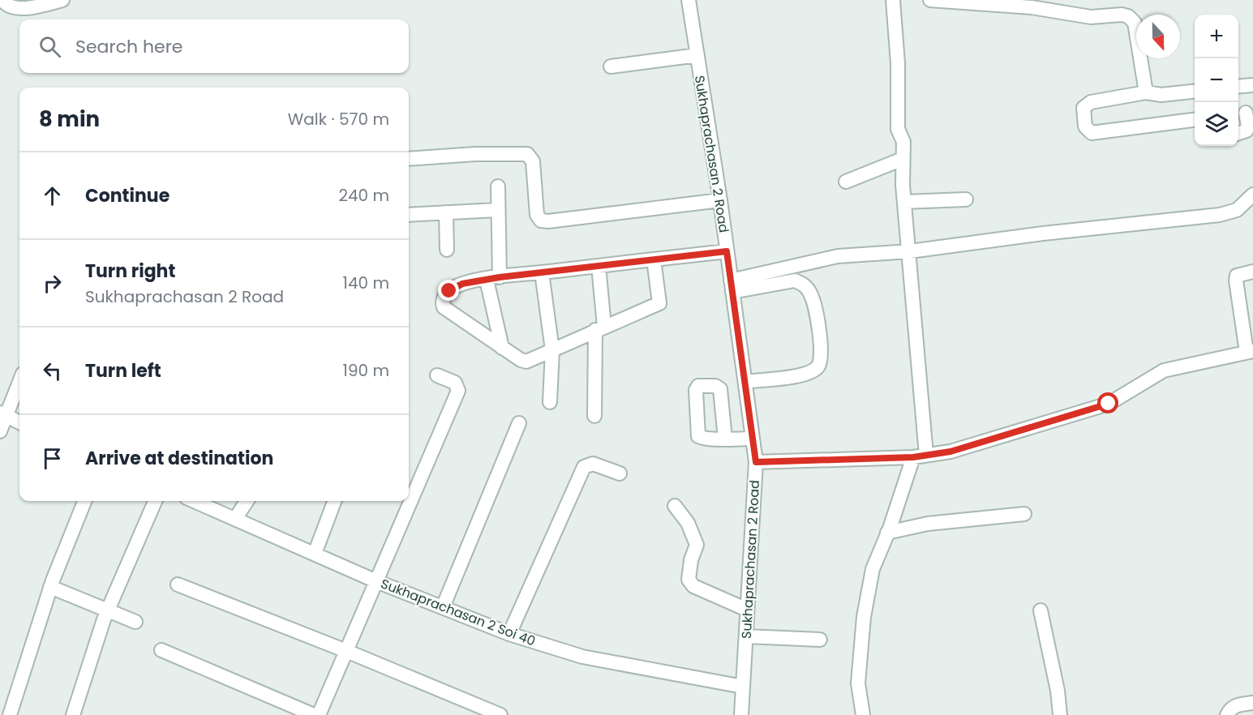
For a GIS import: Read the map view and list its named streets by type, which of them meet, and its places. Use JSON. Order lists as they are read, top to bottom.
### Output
{
  "streets": {
    "street": ["Sukhaprachasan 2 Road", "Sukhaprachasan 2 Soi 40"]
  },
  "crossings": [
    ["Sukhaprachasan 2 Road", "Sukhaprachasan 2 Soi 40"]
  ],
  "north": "bottom",
  "page": {
    "map_buttons": ["+", "−"],
    "search": "Search here",
    "heading": ["8 min", "Walk · 570 m"],
    "list": [
      ["Continue", "240 m"],
      ["Turn right", "Sukhaprachasan 2 Road", "140 m"],
      ["Turn left", "190 m"],
      "Arrive at destination"
    ]
  }
}
